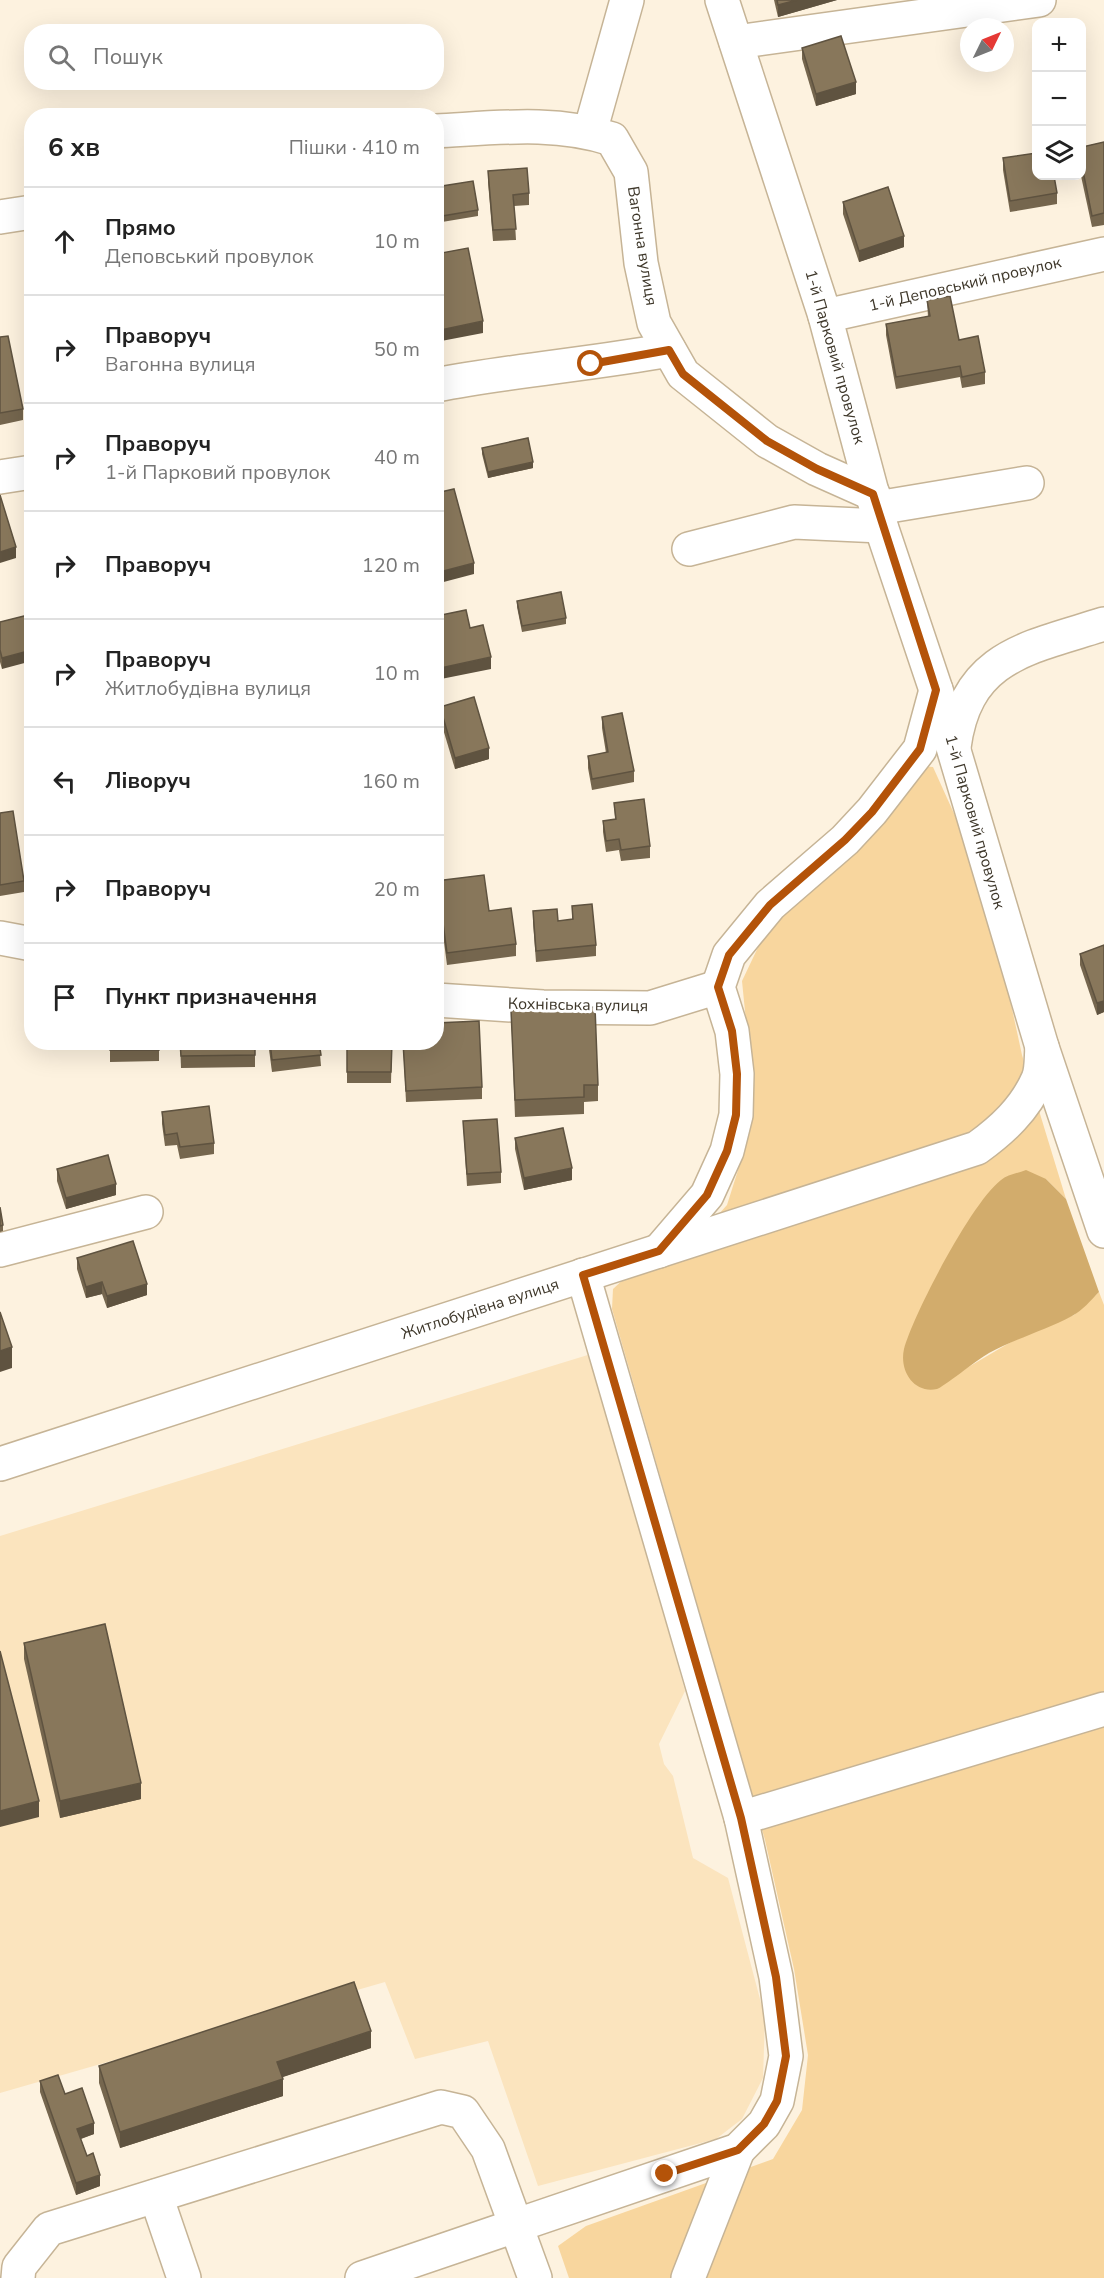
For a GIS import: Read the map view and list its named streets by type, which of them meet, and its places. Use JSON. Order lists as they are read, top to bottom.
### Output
{
  "streets": {
    "street": [
      "Вагонна вулиця",
      "1-й Деповський провулок",
      "1-й Парковий провулок",
      "Кохнівська вулиця",
      "Житлобудівна вулиця"
    ]
  },
  "crossings": [
    ["Вагонна вулиця", "1-й Парковий провулок"],
    ["1-й Деповський провулок", "1-й Парковий провулок"],
    ["1-й Парковий провулок", "Житлобудівна вулиця"]
  ],
  "north": "top right",
  "page": {
    "map_buttons": ["+", "−"],
    "search": "Пошук",
    "heading": ["6 хв", "Пішки · 410 m"],
    "list": [
      ["Прямо", "Деповський провулок", "10 m"],
      ["Праворуч", "Вагонна вулиця", "50 m"],
      ["Праворуч", "1-й Парковий провулок", "40 m"],
      ["Праворуч", "120 m"],
      ["Праворуч", "Житлобудівна вулиця", "10 m"],
      ["Ліворуч", "160 m"],
      ["Праворуч", "20 m"],
      "Пункт призначення"
    ]
  }
}
